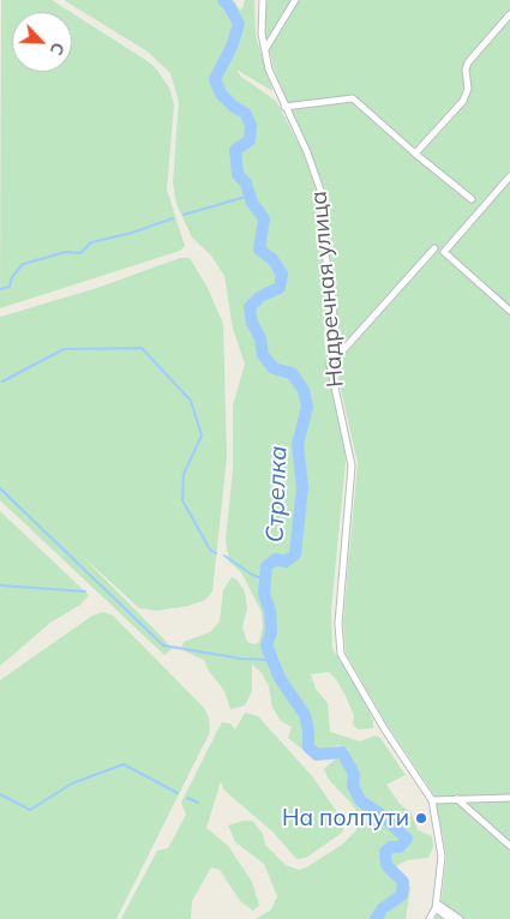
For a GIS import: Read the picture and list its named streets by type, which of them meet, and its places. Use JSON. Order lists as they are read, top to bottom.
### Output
{
  "streets": {
    "street": ["Надречная улица"]
  },
  "water": ["Стрелка"],
  "places": ["На полпути"],
  "north": "bottom right"
}
